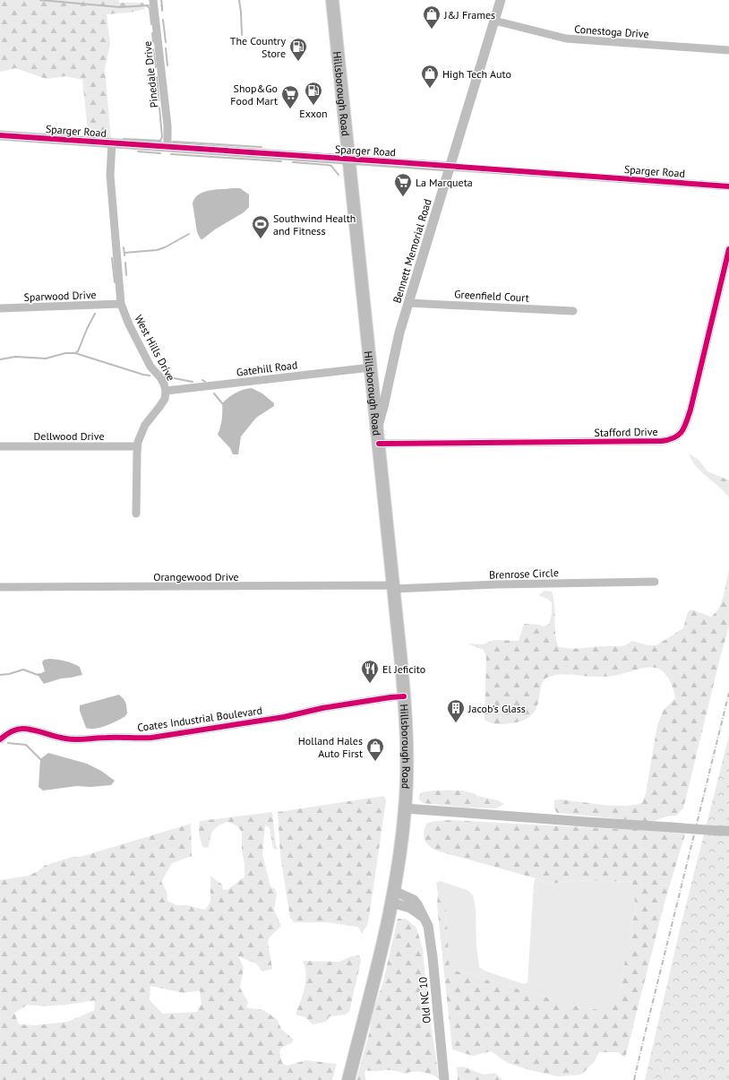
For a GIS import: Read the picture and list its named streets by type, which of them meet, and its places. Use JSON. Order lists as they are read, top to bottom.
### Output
{
  "streets": {
    "main road": ["Hillsborough Road"],
    "street": [
      "Conestoga Drive",
      "Pinedale Drive",
      "Sparger Road",
      "Bennett Memorial Road",
      "Sparwood Drive",
      "Greenfield Court",
      "West Hills Drive",
      "Gatehill Road",
      "Stafford Drive",
      "Dellwood Drive",
      "Brenrose Circle",
      "Orangewood Drive",
      "Coates Industrial Boulevard",
      "Old NC 10"
    ]
  },
  "crossings": [
    ["Conestoga Drive", "Bennett Memorial Road"],
    ["Pinedale Drive", "Sparger Road"],
    ["Hillsborough Road", "Sparger Road"],
    ["Hillsborough Road", "Bennett Memorial Road"],
    ["Hillsborough Road", "Gatehill Road"],
    ["Hillsborough Road", "Stafford Drive"],
    ["Hillsborough Road", "Brenrose Circle"],
    ["Hillsborough Road", "Orangewood Drive"],
    ["Hillsborough Road", "Coates Industrial Boulevard"],
    ["Hillsborough Road", "Old NC 10"],
    ["Sparger Road", "Bennett Memorial Road"],
    ["Sparger Road", "West Hills Drive"],
    ["Bennett Memorial Road", "Greenfield Court"],
    ["Sparwood Drive", "West Hills Drive"],
    ["West Hills Drive", "Gatehill Road"],
    ["West Hills Drive", "Dellwood Drive"],
    ["Brenrose Circle", "Orangewood Drive"]
  ],
  "places": {
    "shop": ["J&J Frames", "High Tech Auto", "Holland Hales Auto First"],
    "fuel station": ["The Country Store", "Exxon"],
    "supermarket": ["Shop&Go Food Mart", "La Marqueta"],
    "sports": ["Southwind Health and Fitness"],
    "restaurant": ["El Jeficito"],
    "building": ["Jacob's Glass"]
  }
}
